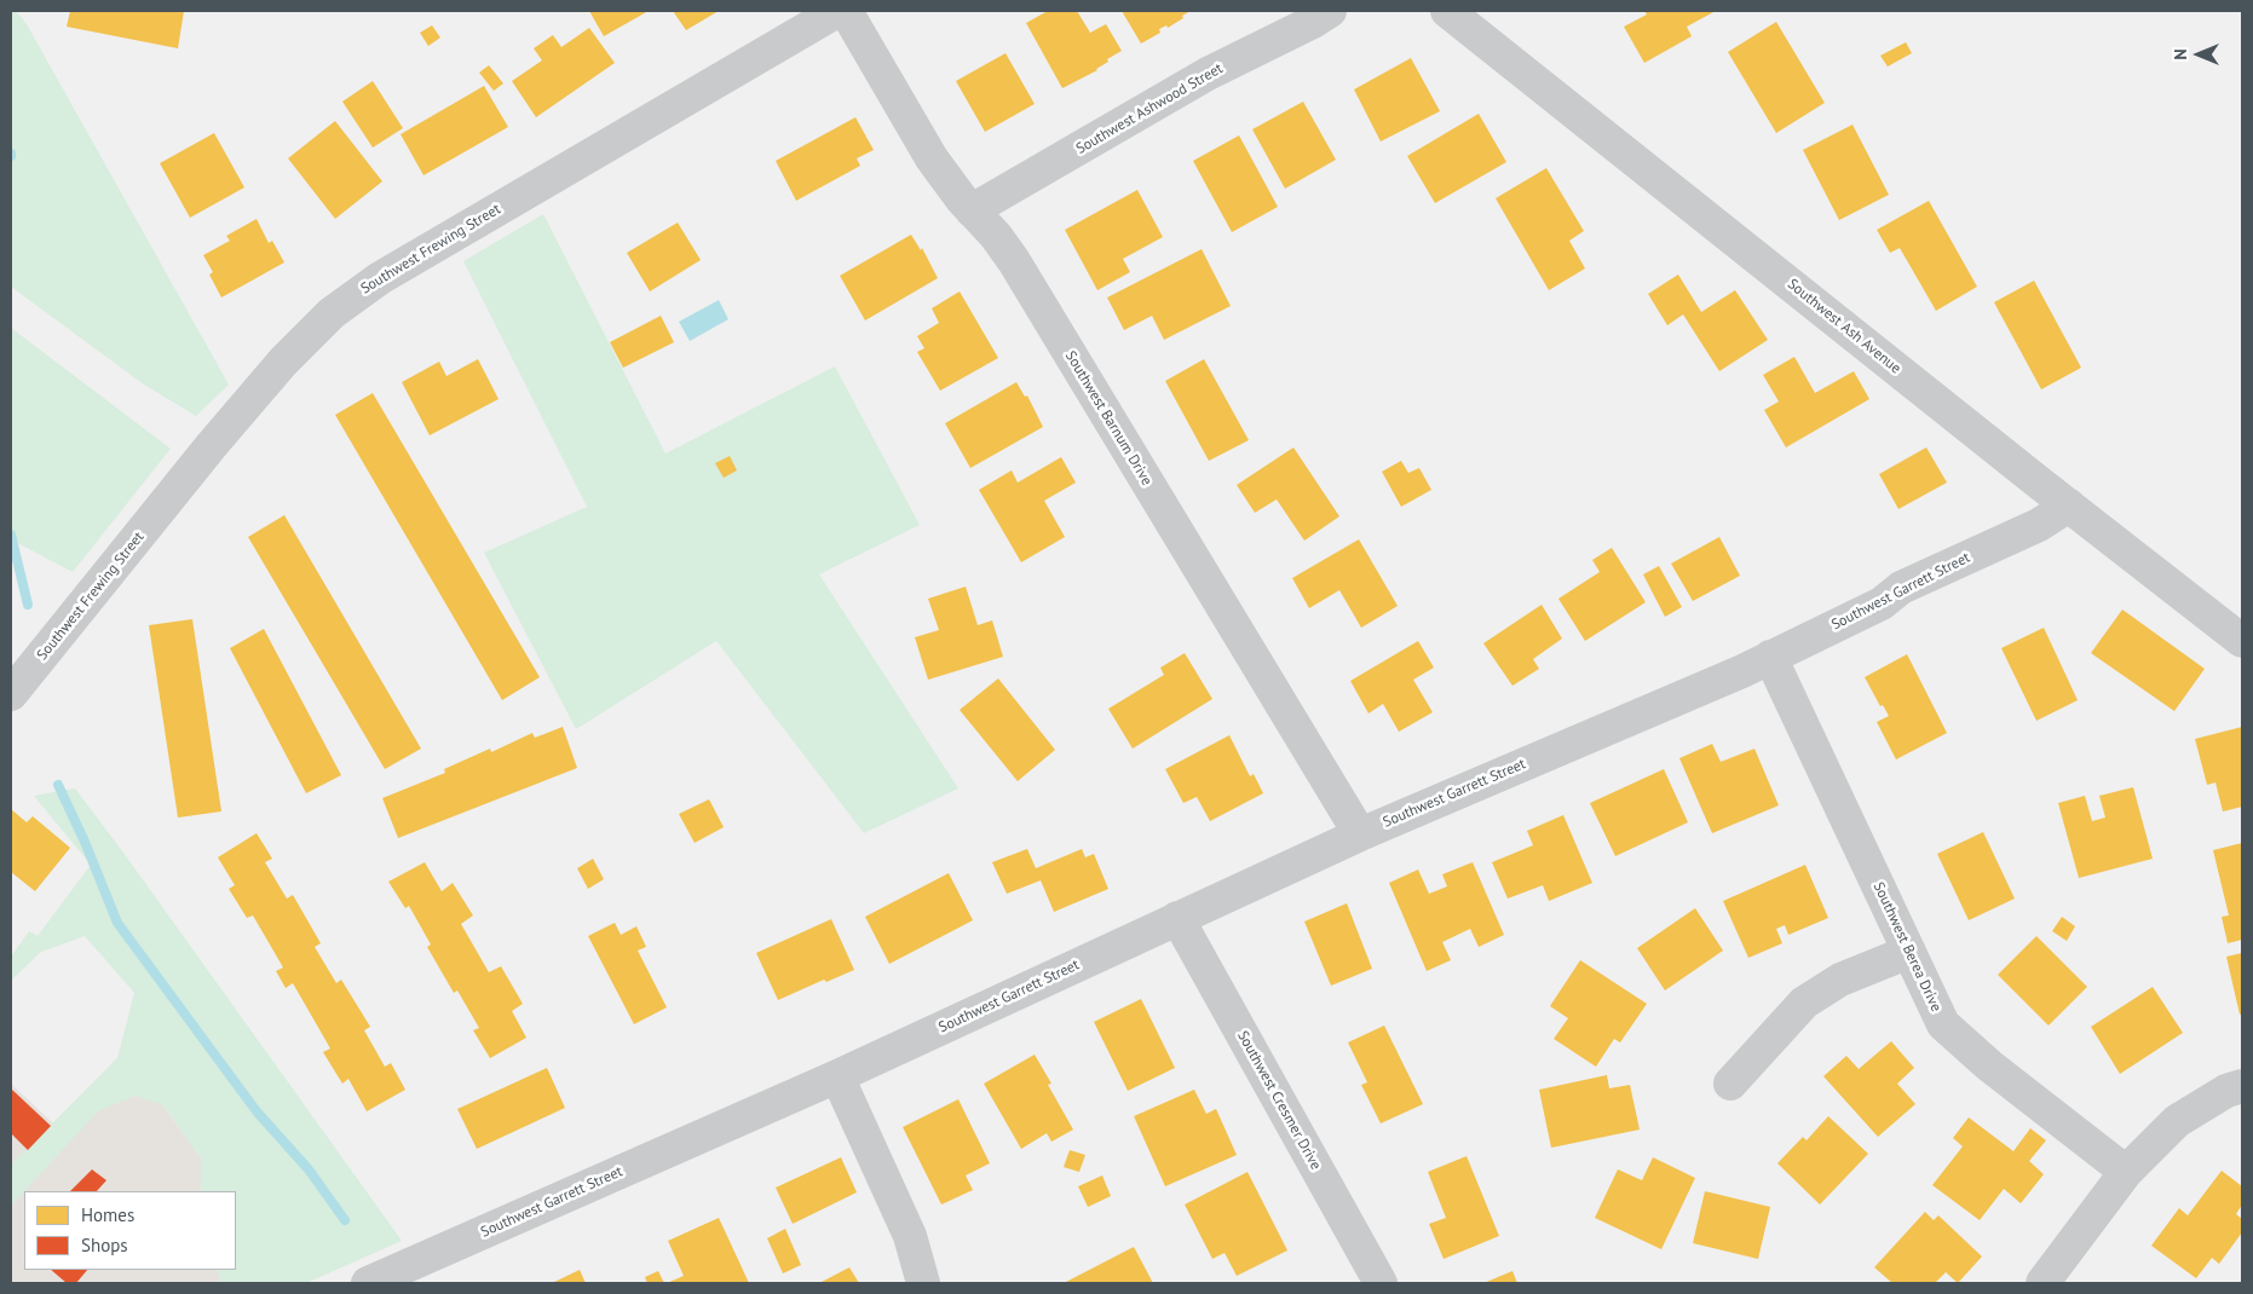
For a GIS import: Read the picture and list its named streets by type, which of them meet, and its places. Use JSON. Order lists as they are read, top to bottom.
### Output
{
  "streets": {
    "street": [
      "Southwest Ashwood Street",
      "Southwest Frewing Street",
      "Southwest Ash Avenue",
      "Southwest Barnum Drive",
      "Southwest Garrett Street",
      "Southwest Berea Drive",
      "Southwest Cresmer Drive"
    ]
  },
  "crossings": [
    ["Southwest Ashwood Street", "Southwest Barnum Drive"],
    ["Southwest Ash Avenue", "Southwest Garrett Street"],
    ["Southwest Barnum Drive", "Southwest Garrett Street"],
    ["Southwest Garrett Street", "Southwest Berea Drive"],
    ["Southwest Garrett Street", "Southwest Cresmer Drive"]
  ],
  "legend": ["Homes", "Shops"],
  "north": "left"
}
